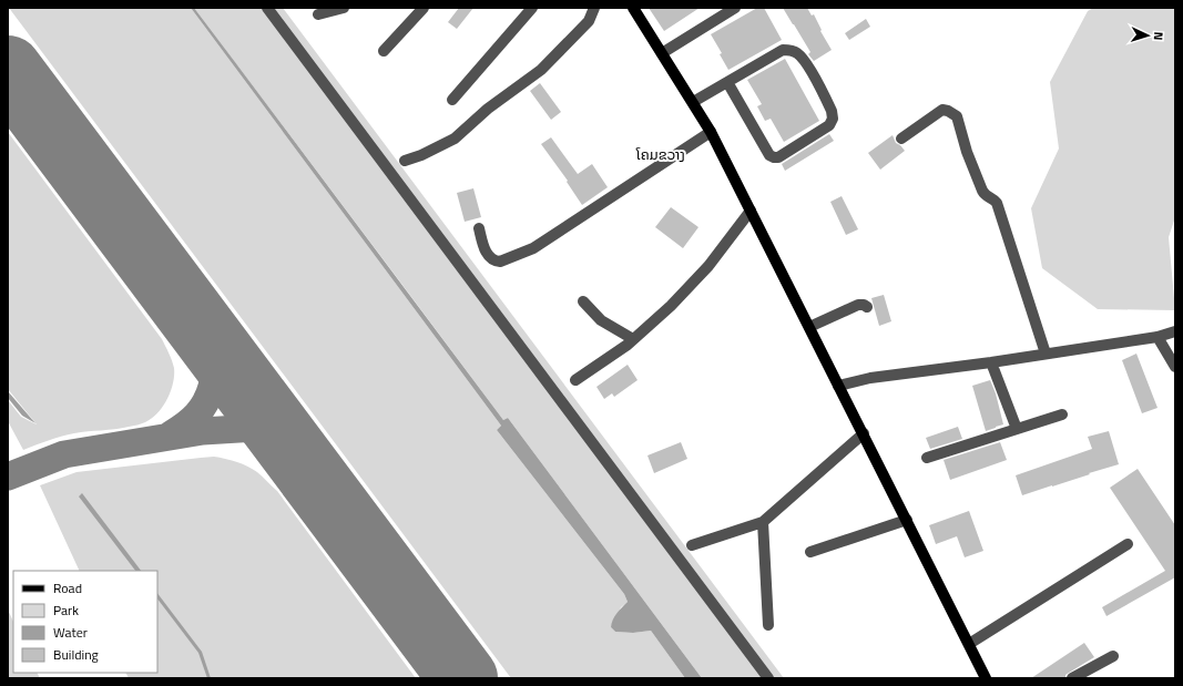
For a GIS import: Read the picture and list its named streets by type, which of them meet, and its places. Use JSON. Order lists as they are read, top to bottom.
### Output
{
  "districts": ["ໂຄມຂວາງ"],
  "legend": [
    "Road",
    "Park",
    "Water",
    "Building"
  ],
  "north": "right"
}
